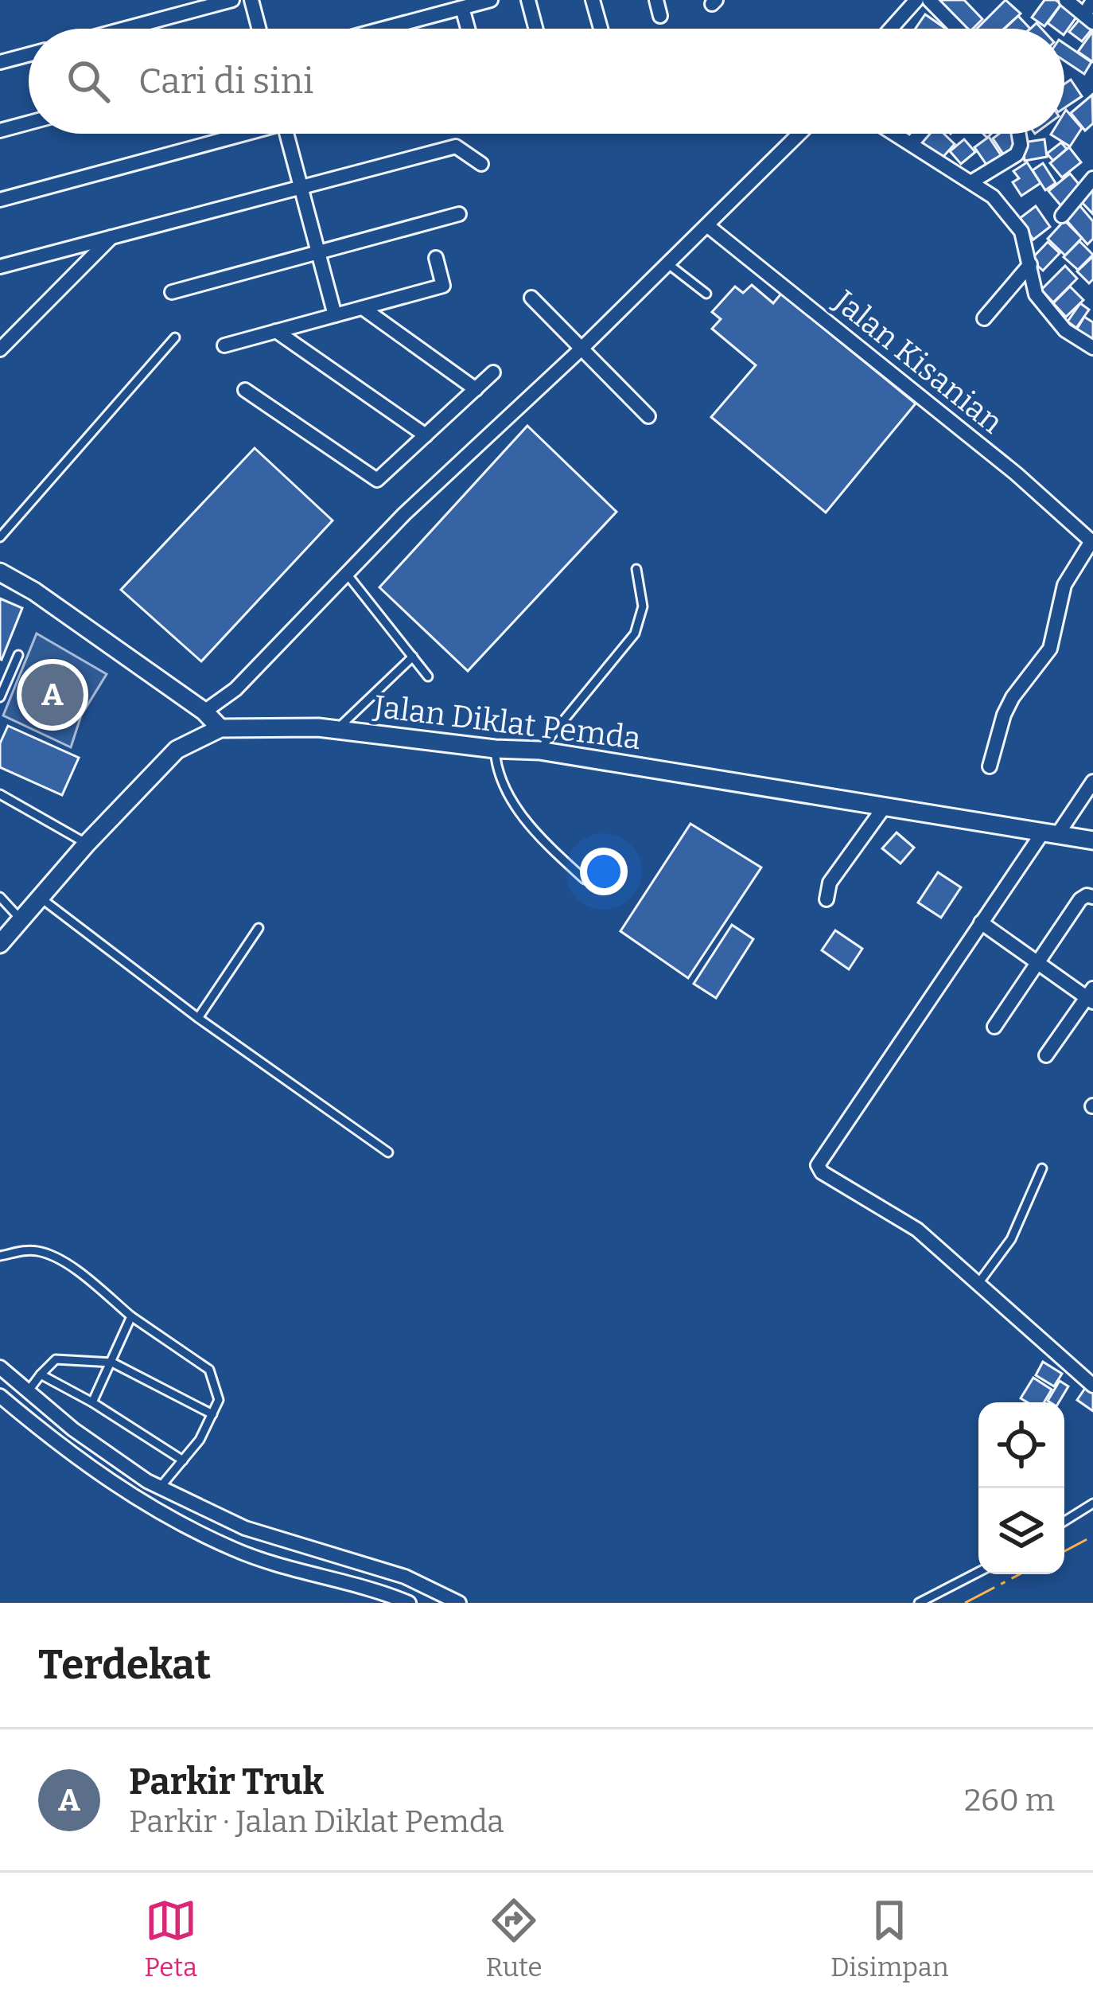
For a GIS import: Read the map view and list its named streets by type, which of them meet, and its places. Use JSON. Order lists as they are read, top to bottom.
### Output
{
  "streets": {
    "street": ["Jalan Kisanian", "Jalan Diklat Pemda"]
  },
  "page": {
    "search": "Cari di sini",
    "pins": "A",
    "heading": "Terdekat",
    "list": [
      {
        "mark": "A",
        "name": "Parkir Truk",
        "note": "Parkir · Jalan Diklat Pemda",
        "value": "260 m"
      }
    ],
    "nav": ["Peta", "Rute", "Disimpan"]
  }
}
